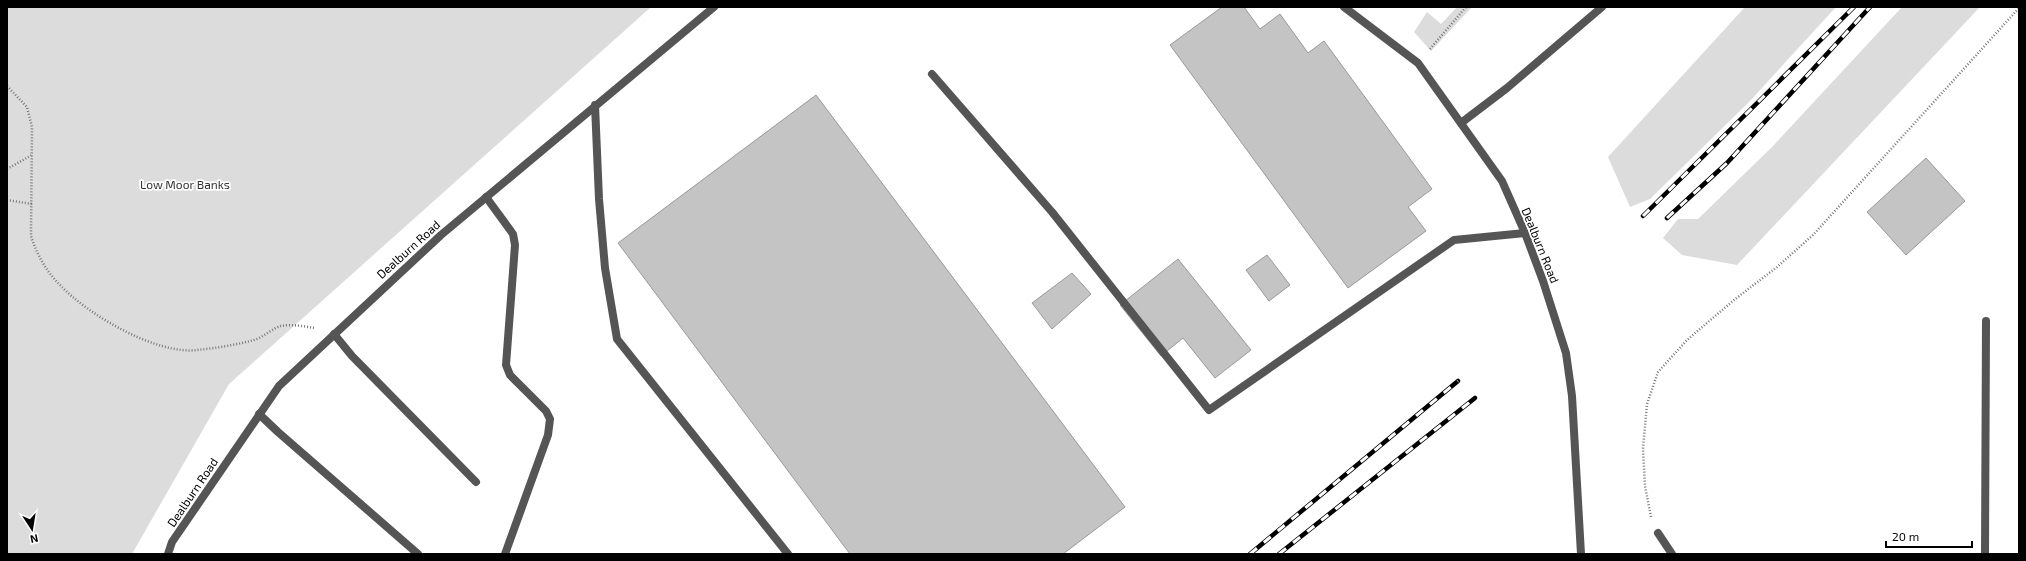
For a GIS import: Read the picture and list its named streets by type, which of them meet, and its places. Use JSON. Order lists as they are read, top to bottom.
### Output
{
  "streets": {
    "street": ["Dealburn Road"]
  },
  "parks": ["Low Moor Banks"],
  "scale_bar": "20 m",
  "north": "bottom"
}
